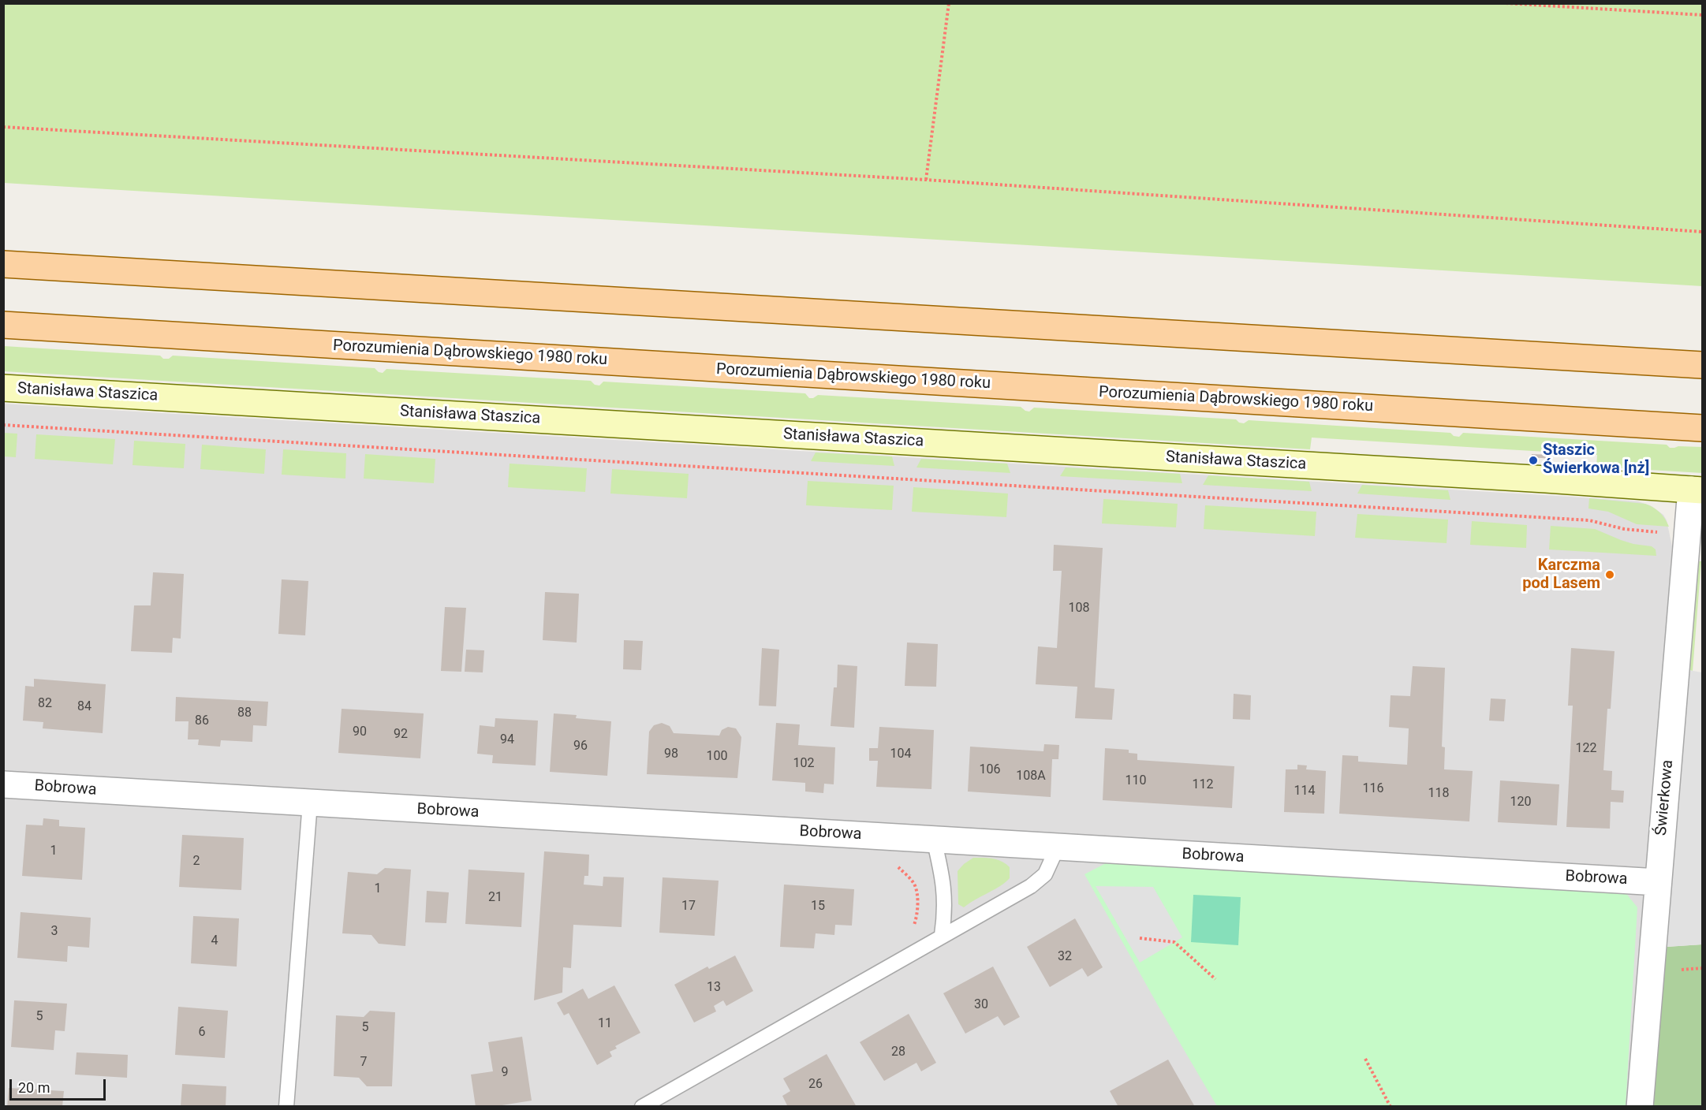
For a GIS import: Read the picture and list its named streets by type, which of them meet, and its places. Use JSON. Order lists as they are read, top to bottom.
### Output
{
  "streets": {
    "main road": ["Porozumienia Dąbrowskiego 1980 roku"],
    "street": ["Stanisława Staszica", "Bobrowa", "Świerkowa"]
  },
  "crossings": [
    ["Stanisława Staszica", "Świerkowa"],
    ["Bobrowa", "Świerkowa"]
  ],
  "places": ["Staszic Świerkowa [nż]", "Karczma pod Lasem"],
  "house_numbers": [
    "108",
    "82",
    "84",
    "88",
    "86",
    "90",
    "92",
    "94",
    "96",
    "122",
    "98",
    "104",
    "100",
    "102",
    "106",
    "108A",
    "110",
    "112",
    "116",
    "114",
    "118",
    "120",
    "1",
    "2",
    "1",
    "21",
    "17",
    "15",
    "3",
    "4",
    "32",
    "13",
    "30",
    "5",
    "11",
    "5",
    "6",
    "28",
    "7",
    "9",
    "26"
  ],
  "scale_bar": "20 m"
}
